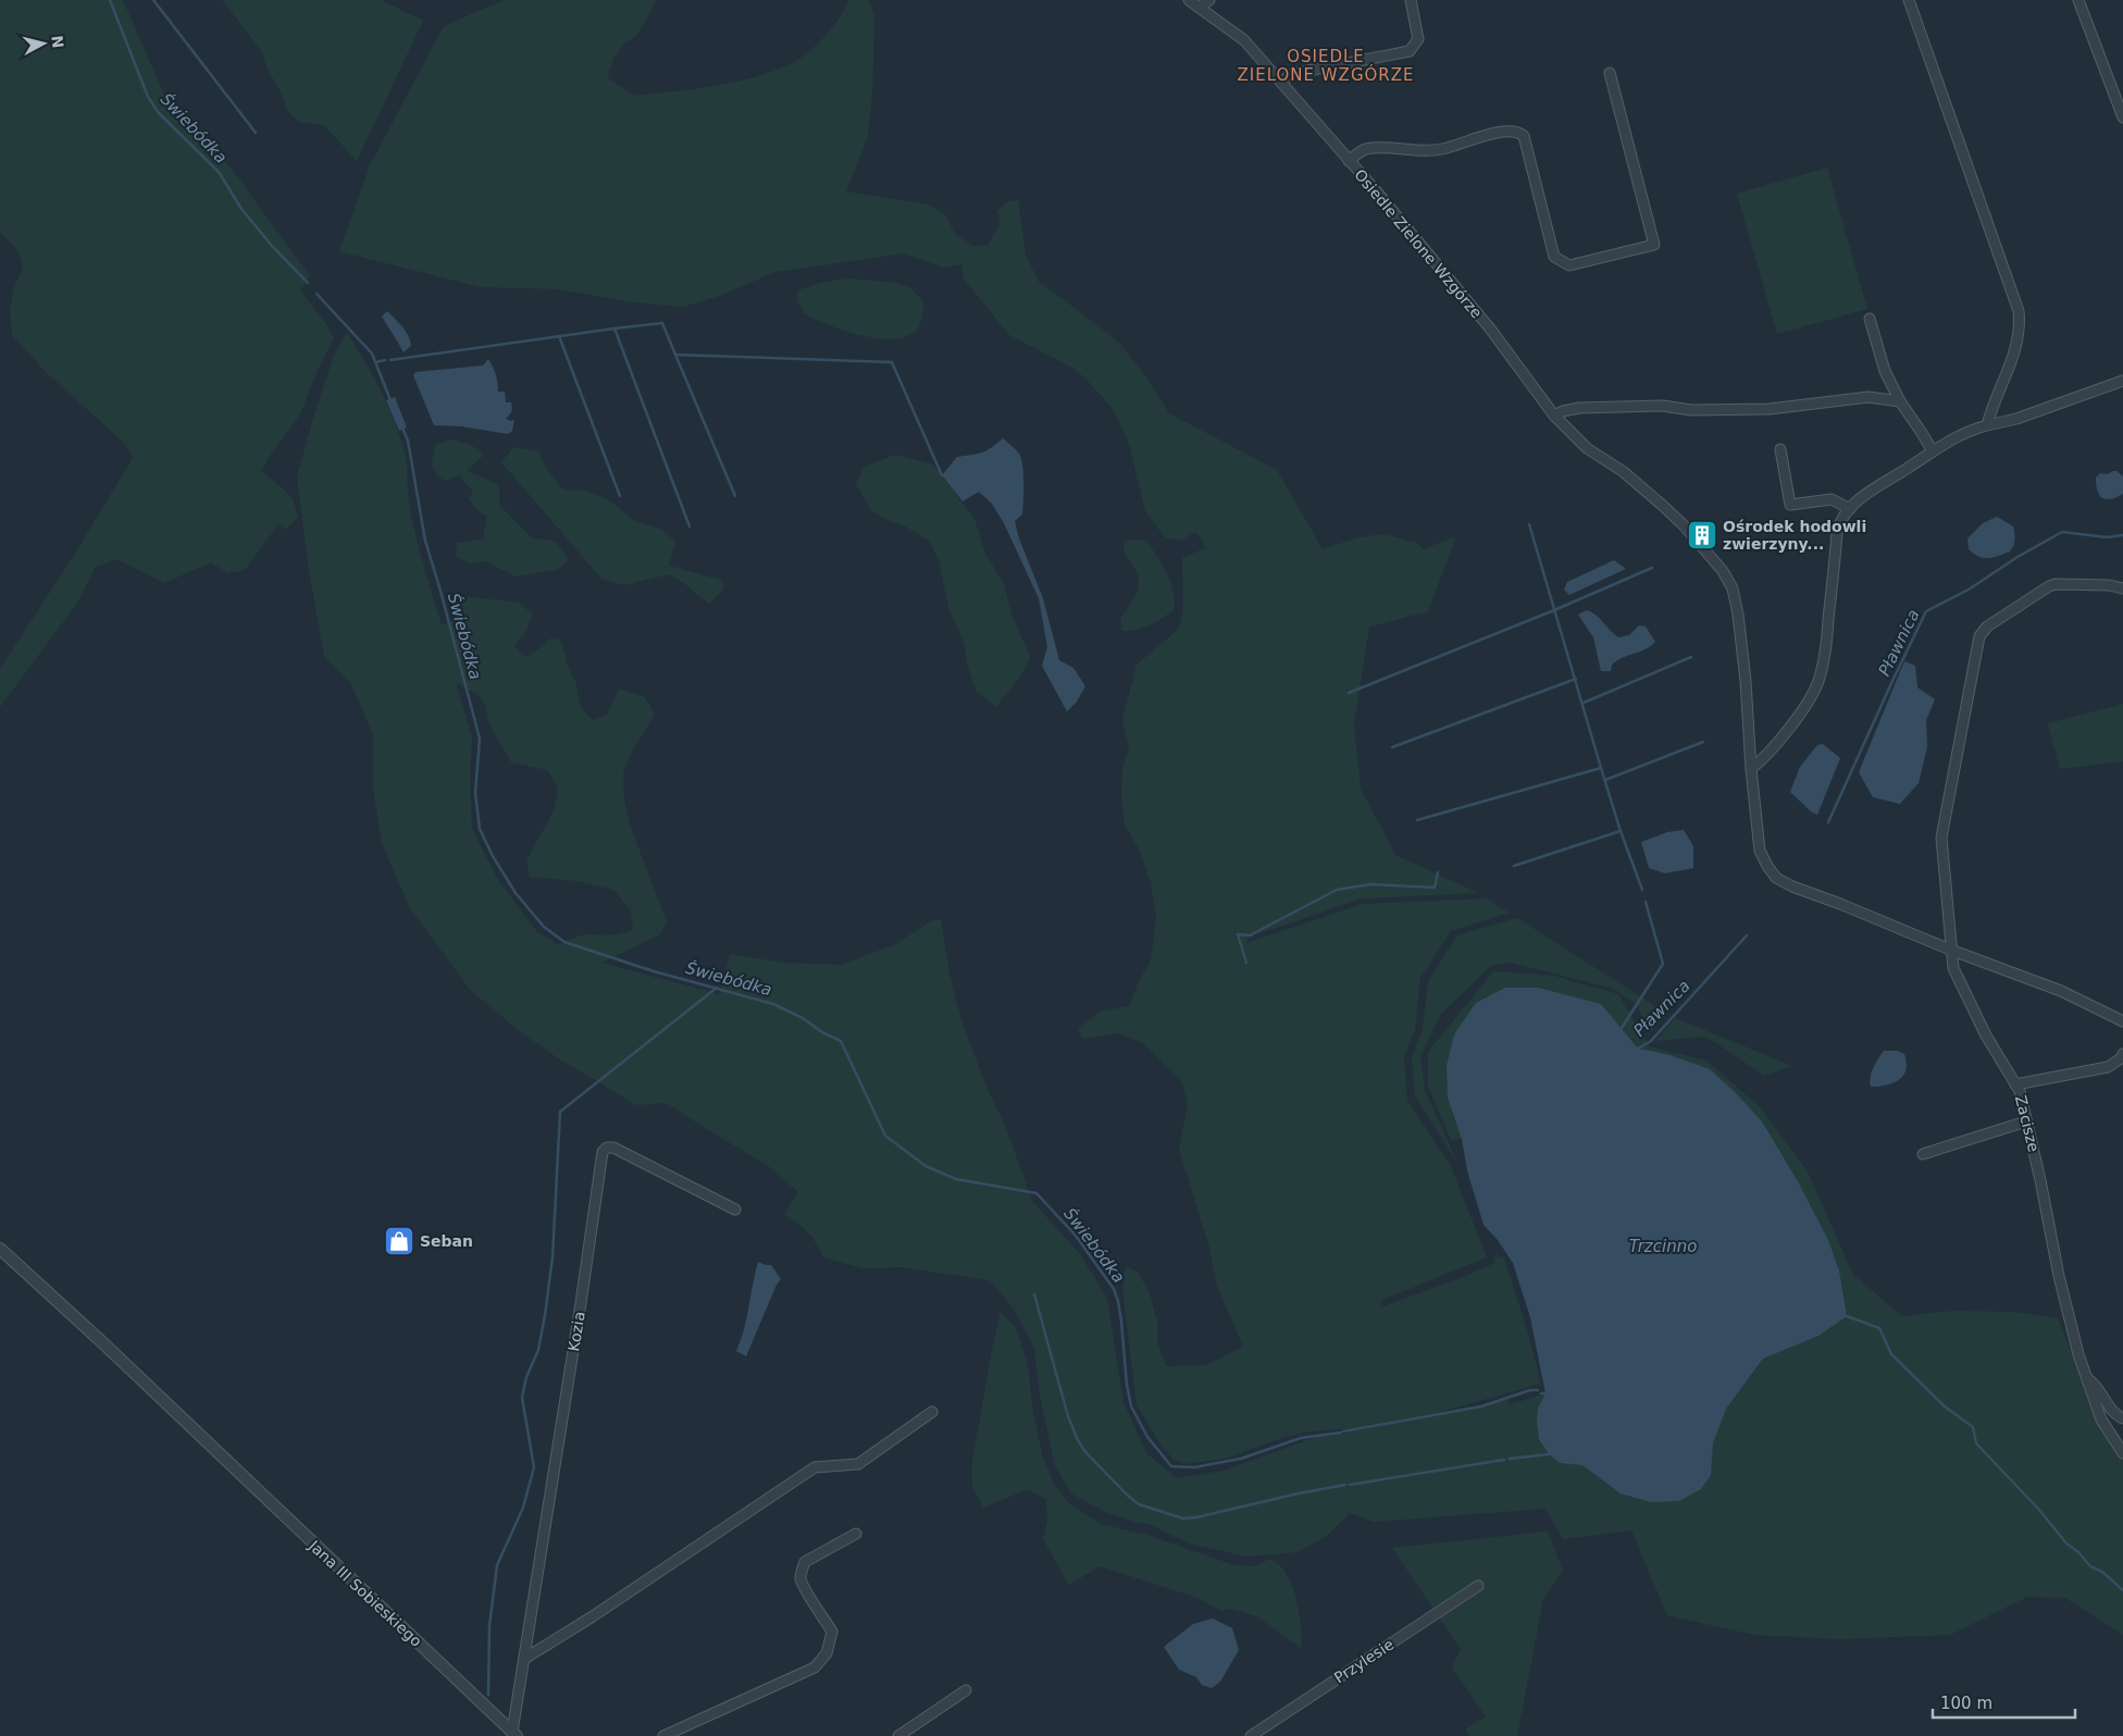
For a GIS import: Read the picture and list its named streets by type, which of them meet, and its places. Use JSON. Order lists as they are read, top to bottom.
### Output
{
  "streets": {
    "street": [
      "Osiedle Zielone Wzgórze",
      "Zacisze",
      "Kozia",
      "Jana III Sobieskiego",
      "Przylesie"
    ]
  },
  "crossings": [
    ["Osiedle Zielone Wzgórze", "Zacisze"],
    ["Kozia", "Jana III Sobieskiego"]
  ],
  "districts": ["OSIEDLE ZIELONE WZGÓRZE"],
  "water": ["Świebódka", "Pławnica", "Trzcinno"],
  "places": {
    "building": ["Ośrodek hodowli zwierzyny..."],
    "shop": ["Seban"]
  },
  "scale_bar": "100 m",
  "north": "right"
}
